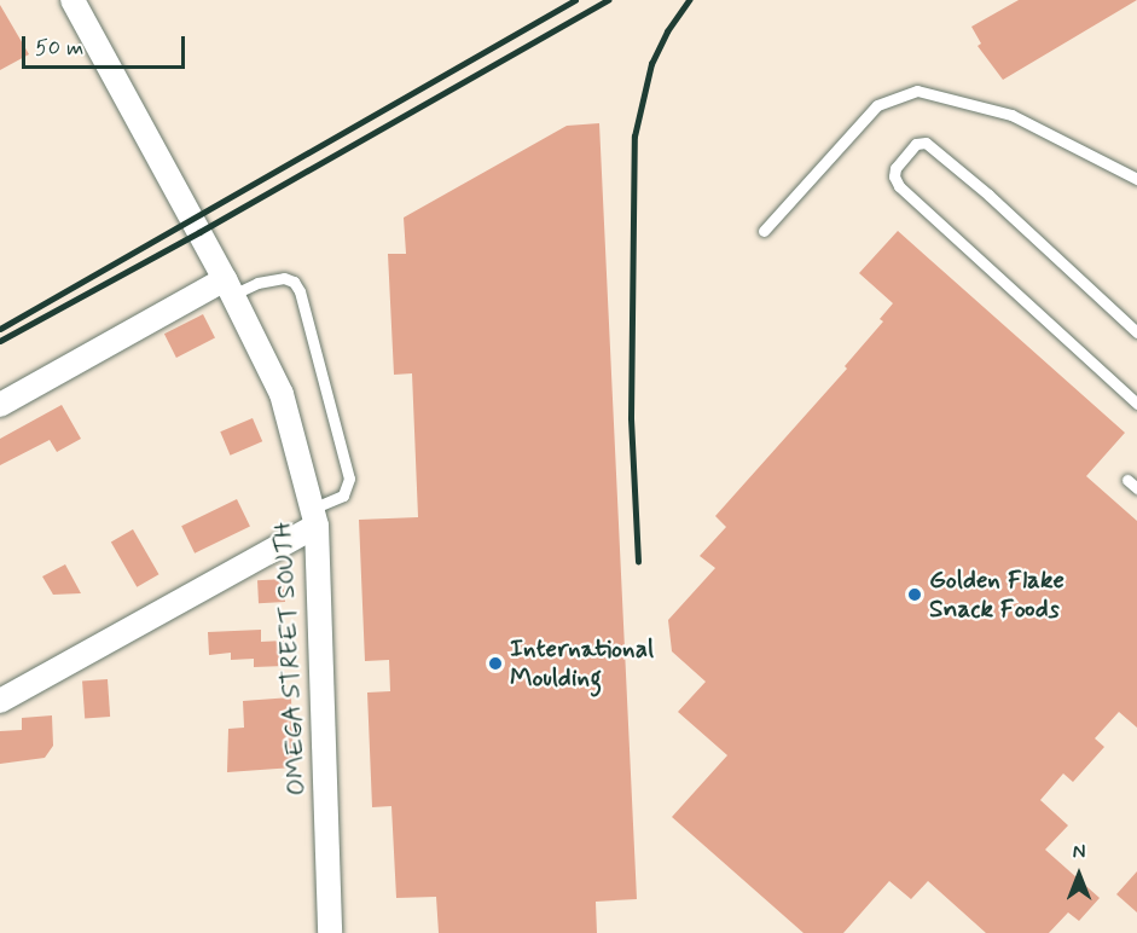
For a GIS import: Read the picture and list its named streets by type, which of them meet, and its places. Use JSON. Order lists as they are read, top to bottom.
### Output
{
  "streets": {
    "street": ["OMEGA STREET SOUTH"]
  },
  "places": ["Golden Flake Snack Foods", "International Moulding"],
  "scale_bar": "50 m",
  "north": "top"
}
